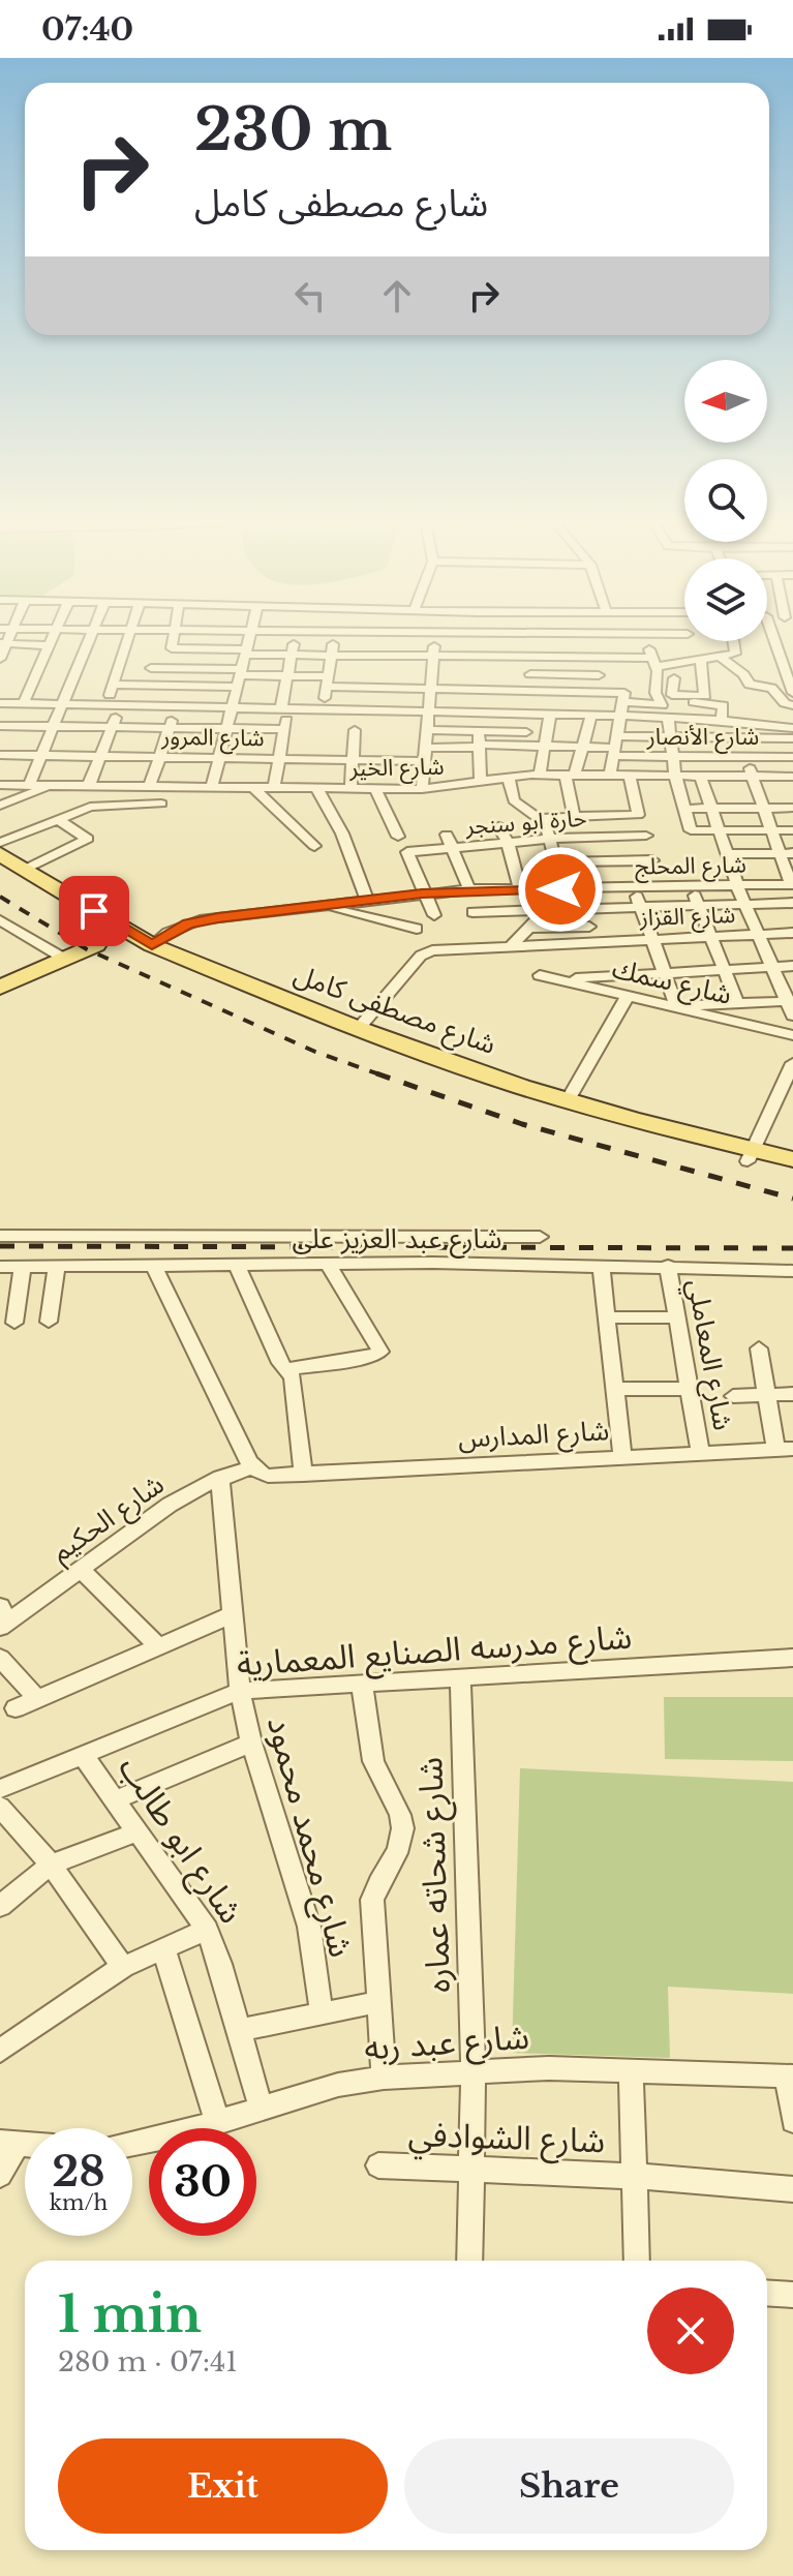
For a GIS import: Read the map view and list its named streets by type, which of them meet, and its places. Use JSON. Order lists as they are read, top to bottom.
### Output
{
  "streets": {
    "main road": ["شارع مصطفى كامل"],
    "street": [
      "شارع الأنصار",
      "شارع المرور",
      "شارع الخير",
      "حارة ابو سنجر",
      "شارع المحلج",
      "شارع القزاز",
      "شارع سمك",
      "شارع عبد العزيز على",
      "شارع المعاملي",
      "شارع المدارس",
      "شارع الحكيم",
      "شارع مدرسه الصنايع المعمارية",
      "شارع محمد محمود",
      "شارع ابو طالب",
      "شارع شحاته عماره",
      "شارع عبد ربه",
      "شارع الشوادفي"
    ]
  },
  "crossings": [
    ["حارة ابو سنجر", "شارع المحلج"],
    ["شارع المحلج", "شارع مصطفى كامل"],
    ["شارع القزاز", "شارع مصطفى كامل"],
    ["شارع عبد العزيز على", "شارع المعاملي"],
    ["شارع المعاملي", "شارع المدارس"],
    ["شارع المدارس", "شارع الحكيم"],
    ["شارع الحكيم", "شارع محمد محمود"],
    ["شارع مدرسه الصنايع المعمارية", "شارع محمد محمود"],
    ["شارع مدرسه الصنايع المعمارية", "شارع ابو طالب"],
    ["شارع مدرسه الصنايع المعمارية", "شارع شحاته عماره"],
    ["شارع ابو طالب", "شارع عبد ربه"],
    ["شارع شحاته عماره", "شارع عبد ربه"],
    ["شارع شحاته عماره", "شارع الشوادفي"]
  ],
  "north": "left",
  "page": {
    "status": "07:40",
    "turn": ["230 m", "شارع مصطفى كامل"],
    "speed": "28 km/h",
    "limit": "30",
    "heading": ["1 min", "280 m · 07:41"],
    "buttons": ["Exit", "Share"]
  }
}
